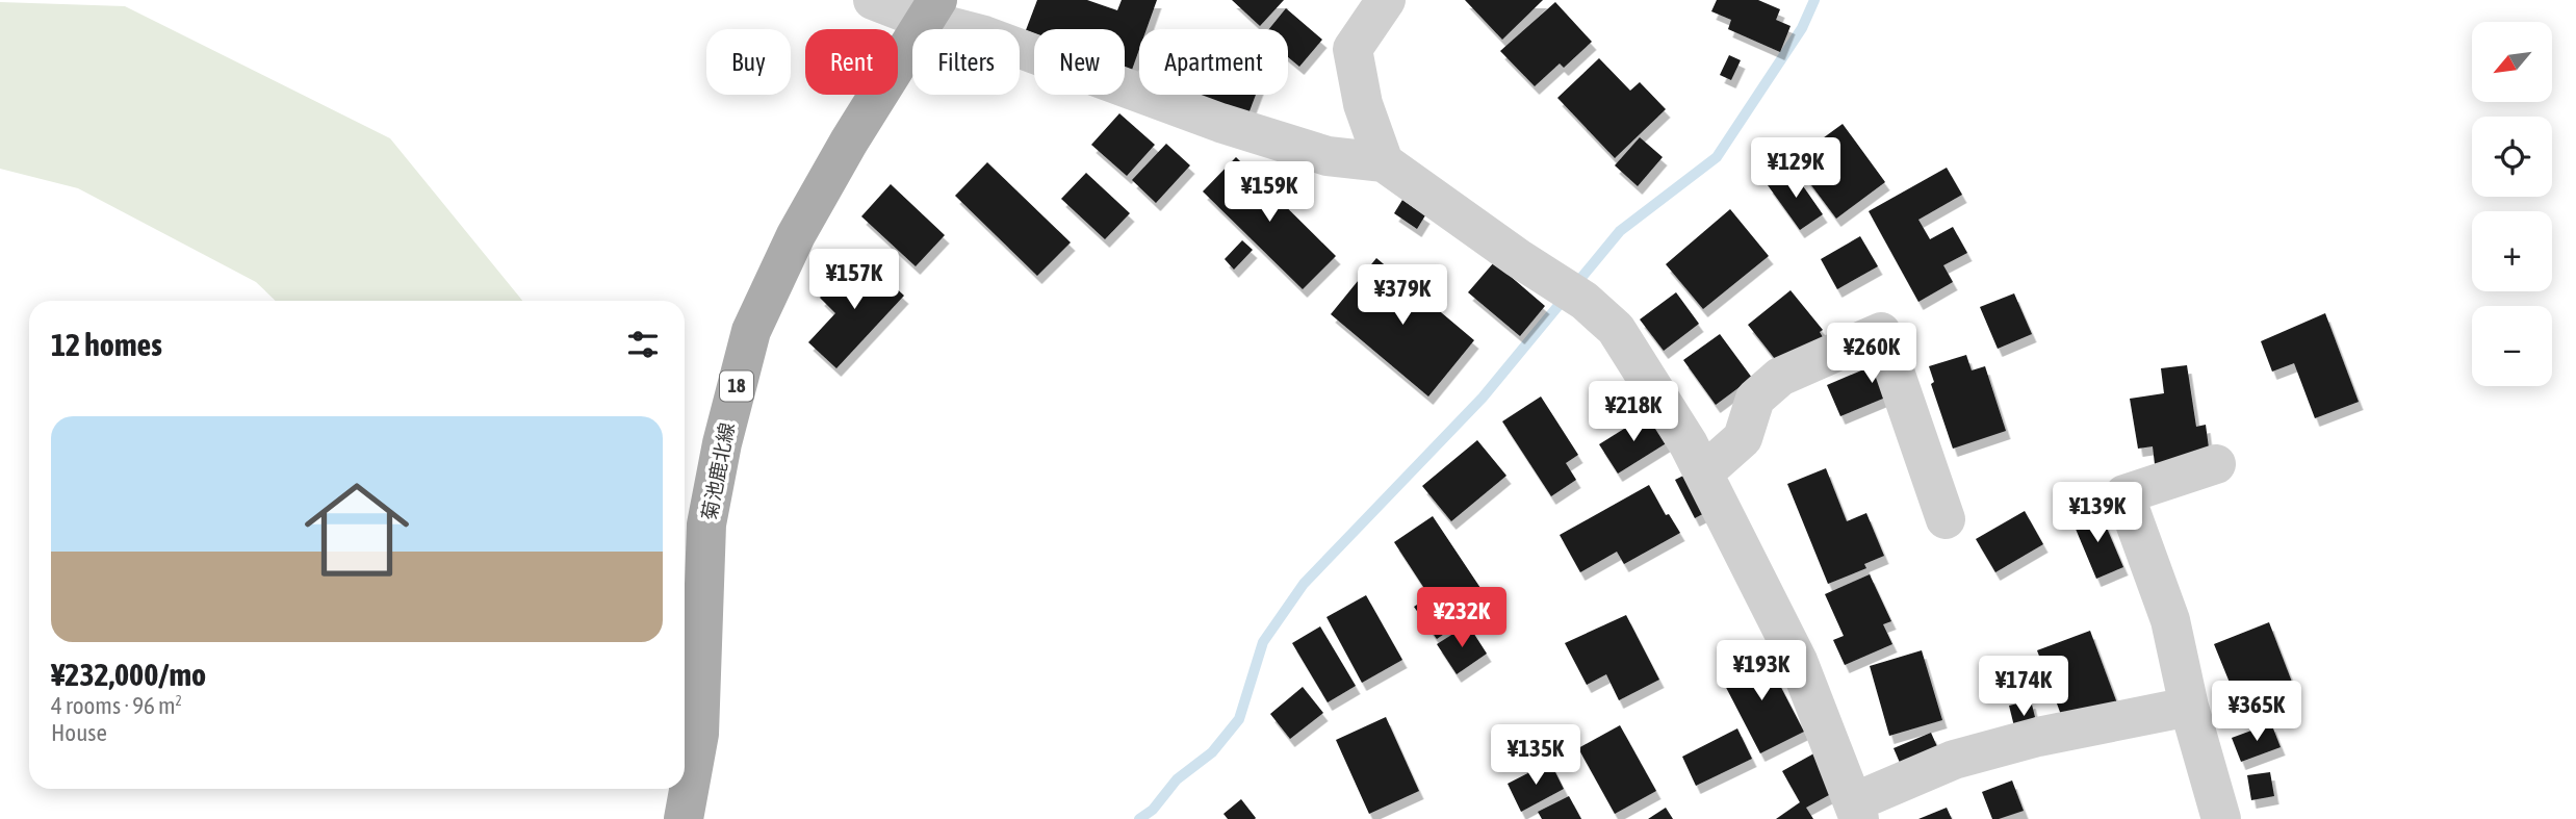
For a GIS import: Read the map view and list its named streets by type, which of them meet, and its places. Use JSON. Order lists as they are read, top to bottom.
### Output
{
  "streets": {
    "main road": ["18", "菊池鹿北線"]
  },
  "north": "bottom left",
  "page": {
    "map_buttons": ["+", "−"],
    "chip": [
      "Buy",
      "Rent",
      "Filters",
      "New",
      "Apartment"
    ],
    "price": [
      "¥129K",
      "¥159K",
      "¥157K",
      "¥379K",
      "¥260K",
      "¥218K",
      "¥139K",
      "¥232K",
      "¥193K",
      "¥174K",
      "¥365K",
      "¥135K"
    ],
    "heading": "12 homes",
    "list": [
      {
        "name": "¥232,000/mo",
        "note": "4 rooms · 96 m² · House"
      }
    ]
  }
}
